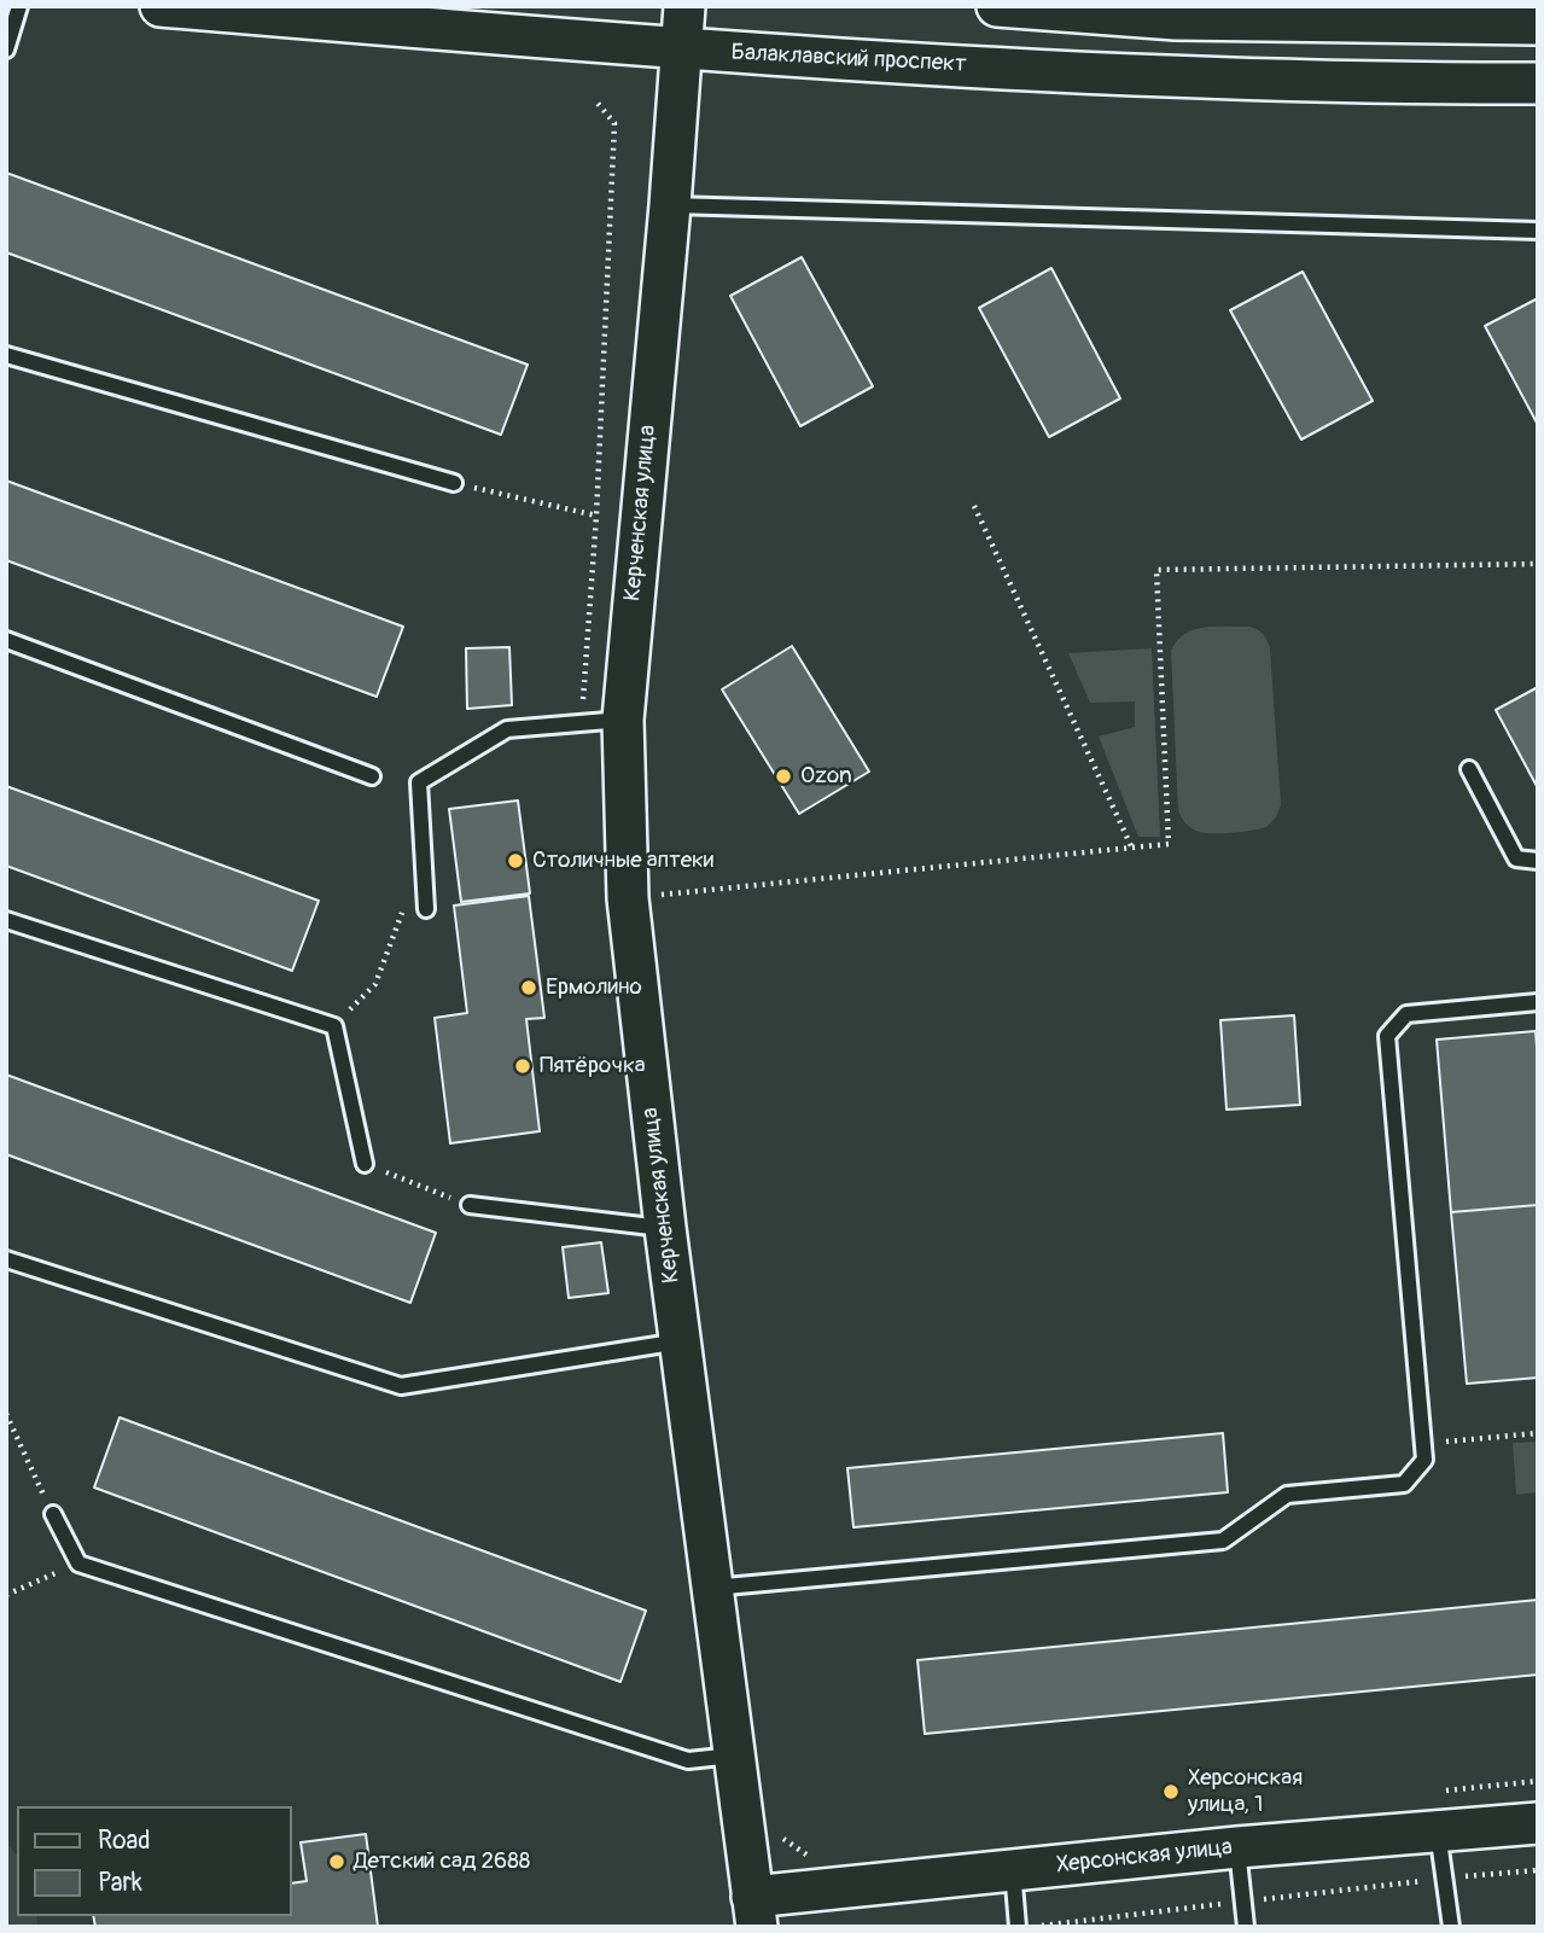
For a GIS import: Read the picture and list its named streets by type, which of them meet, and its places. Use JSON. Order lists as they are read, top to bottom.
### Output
{
  "streets": {
    "street": ["Балаклавский проспект", "Керченская улица", "Херсонская улица"]
  },
  "crossings": [
    ["Балаклавский проспект", "Керченская улица"],
    ["Керченская улица", "Херсонская улица"]
  ],
  "places": [
    "Ozon",
    "Столичные аптеки",
    "Ермолино",
    "Пятёрочка",
    "Херсонская улица, 1",
    "Детский сад 2688"
  ],
  "legend": ["Road", "Park"]
}
